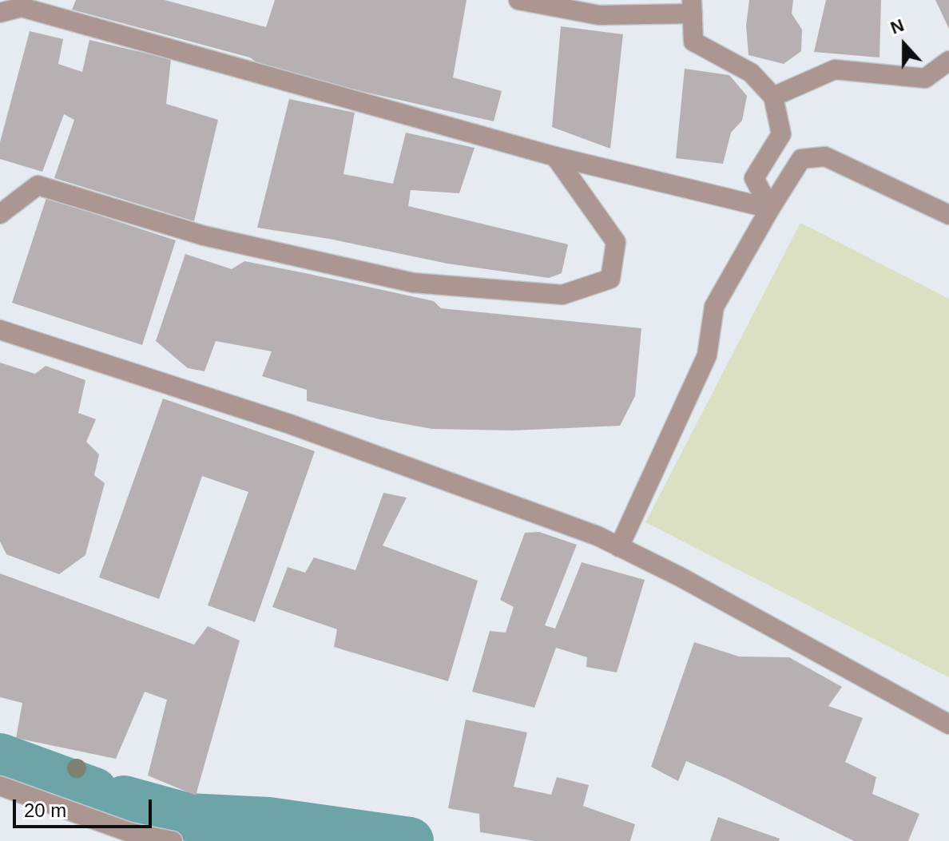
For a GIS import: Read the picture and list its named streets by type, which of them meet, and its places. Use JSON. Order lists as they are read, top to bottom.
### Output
{
  "scale_bar": "20 m",
  "north": "top"
}
